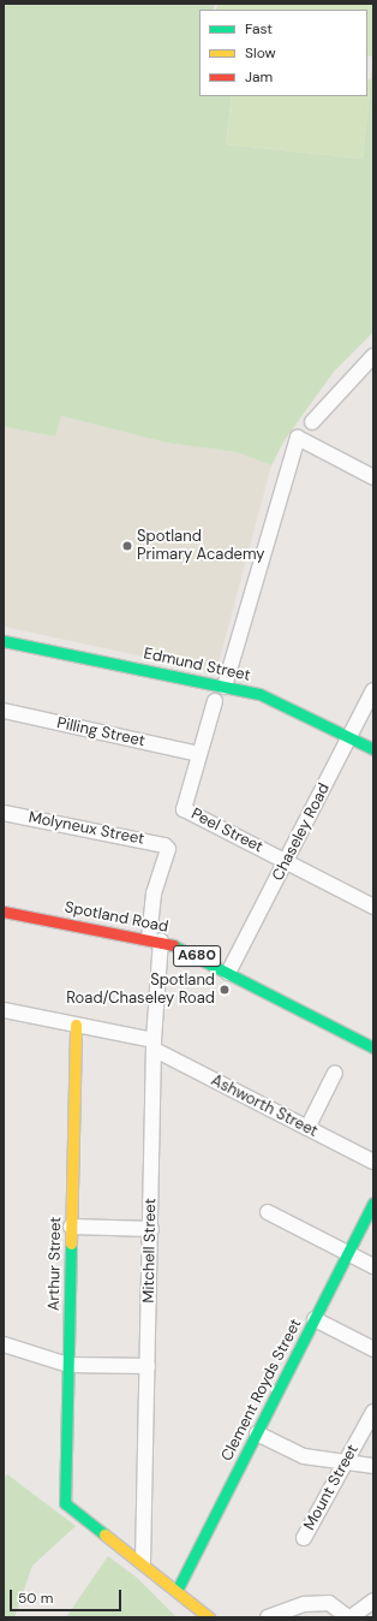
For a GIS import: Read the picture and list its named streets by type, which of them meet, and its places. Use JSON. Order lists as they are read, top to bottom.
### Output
{
  "streets": {
    "street": [
      "Edmund Street",
      "Pilling Street",
      "Molyneux Street",
      "Peel Street",
      "Chaseley Road",
      "Spotland Road",
      "A680",
      "Ashworth Street",
      "Mitchell Street",
      "Arthur Street",
      "Clement Royds Street",
      "Mount Street"
    ]
  },
  "crossings": [
    ["Edmund Street", "Chaseley Road"],
    ["Pilling Street", "Peel Street"],
    ["Molyneux Street", "Mitchell Street"],
    ["Peel Street", "Chaseley Road"],
    ["Chaseley Road", "Spotland Road"],
    ["Spotland Road", "Mitchell Street"],
    ["Ashworth Street", "Mitchell Street"],
    ["Ashworth Street", "Arthur Street"],
    ["Mitchell Street", "Arthur Street"]
  ],
  "places": ["Spotland Primary Academy", "Spotland Road/Chaseley Road"],
  "legend": ["Fast", "Slow", "Jam"],
  "scale_bar": "50 m"
}
